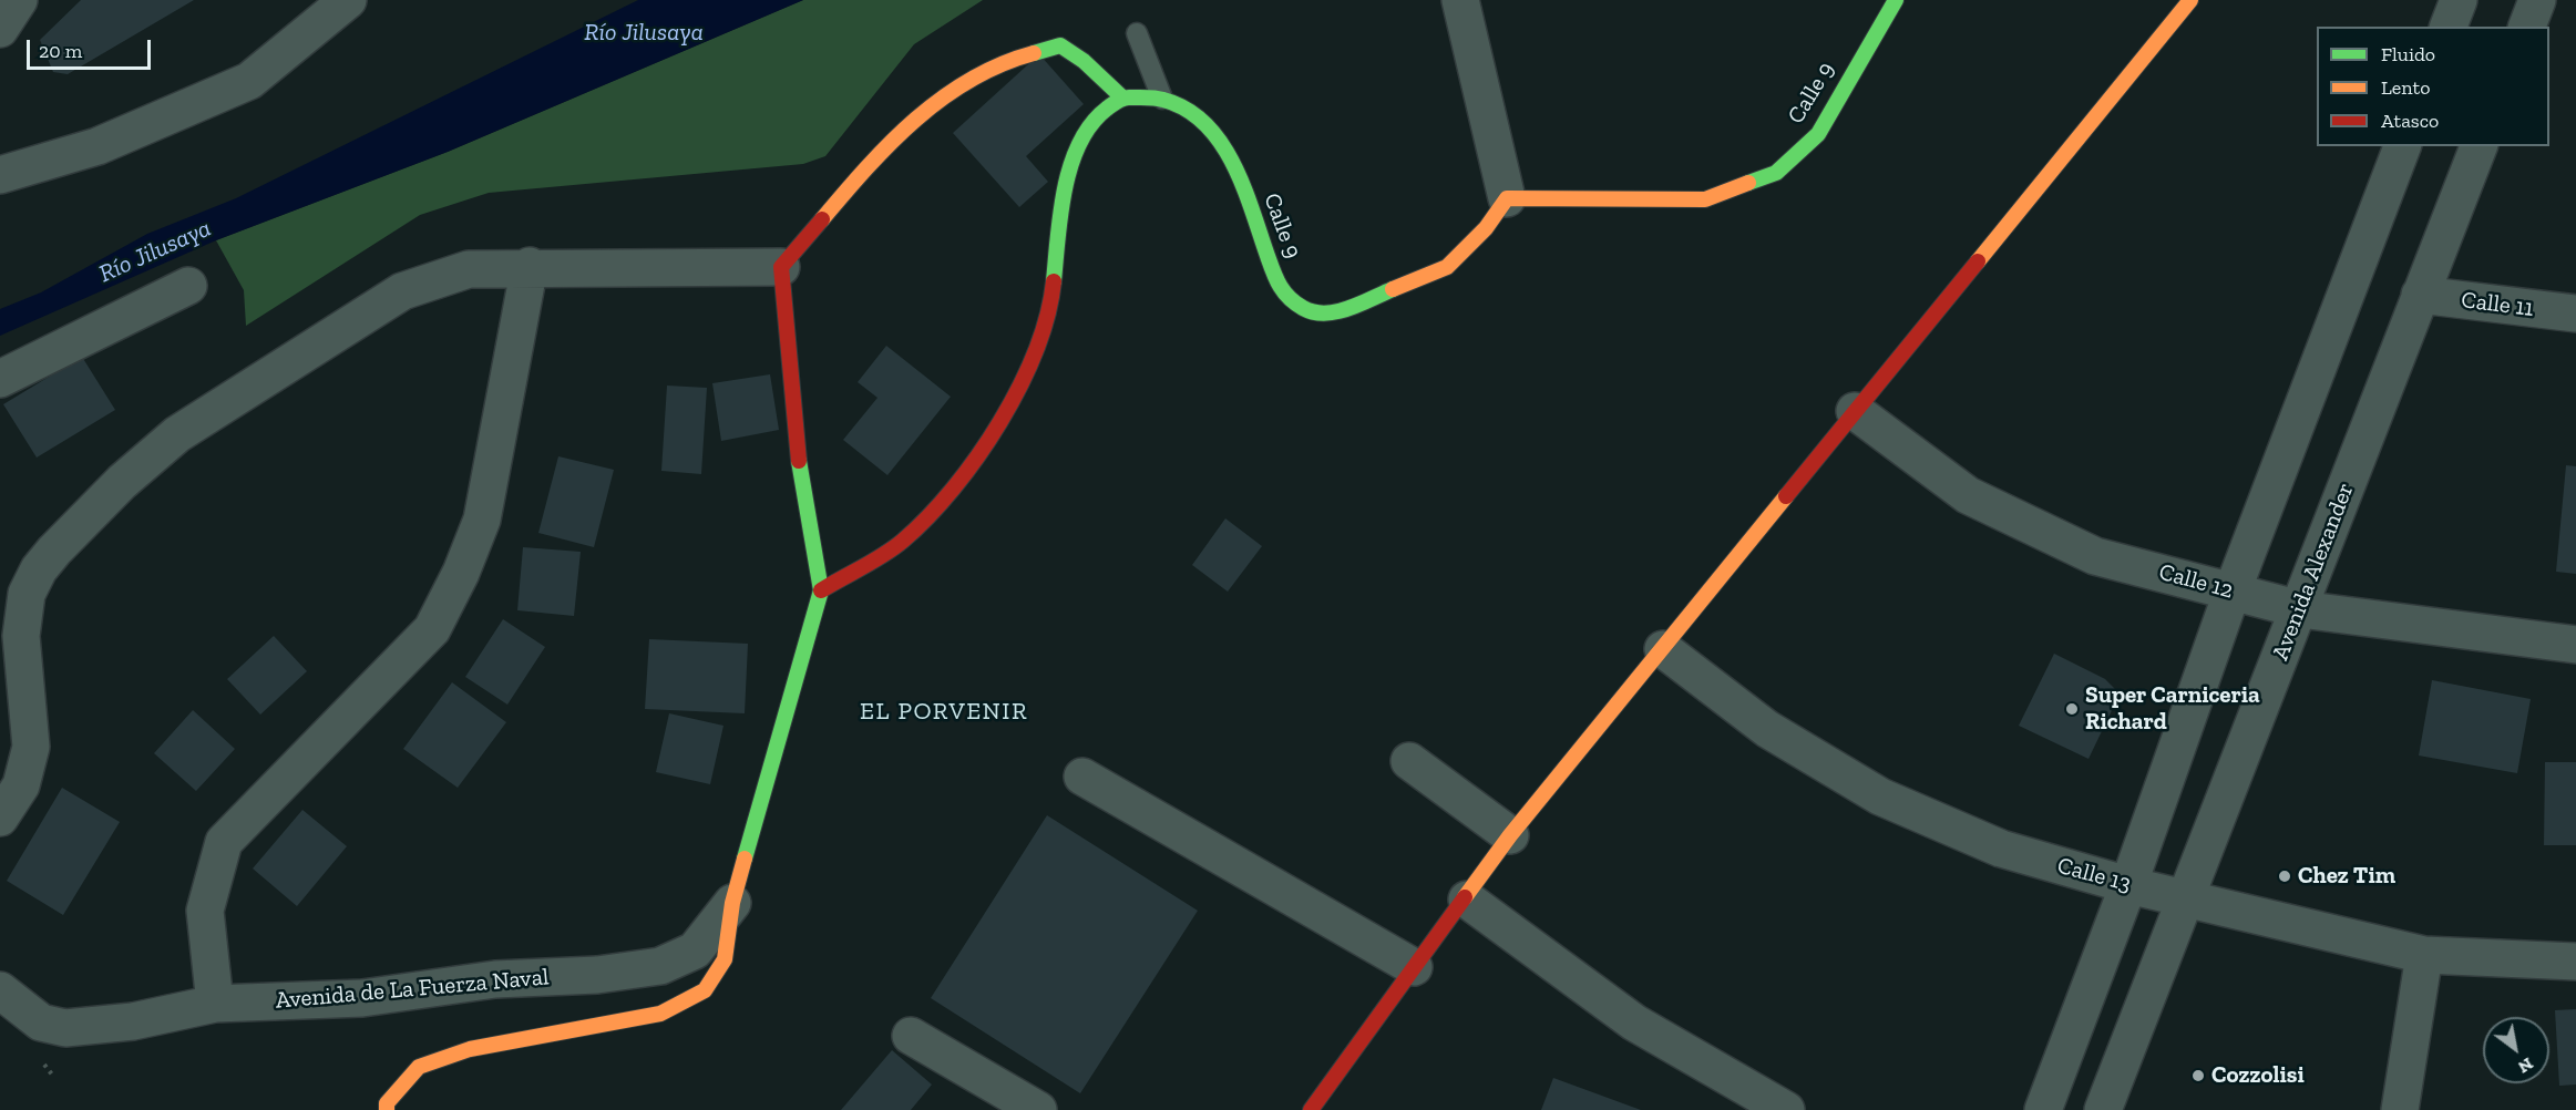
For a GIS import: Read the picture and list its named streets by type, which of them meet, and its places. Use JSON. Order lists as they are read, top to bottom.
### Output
{
  "streets": {
    "street": [
      "Calle 9",
      "Calle 11",
      "Avenida Alexander",
      "Calle 12",
      "Calle 13",
      "Avenida de La Fuerza Naval"
    ]
  },
  "crossings": [
    ["Calle 11", "Avenida Alexander"],
    ["Avenida Alexander", "Calle 12"],
    ["Avenida Alexander", "Calle 13"]
  ],
  "districts": ["EL PORVENIR"],
  "water": ["Río Jilusaya"],
  "places": ["Super Carniceria Richard", "Chez Tim", "Cozzolisi"],
  "legend": ["Fluido", "Lento", "Atasco"],
  "scale_bar": "20 m",
  "north": "bottom right"
}
